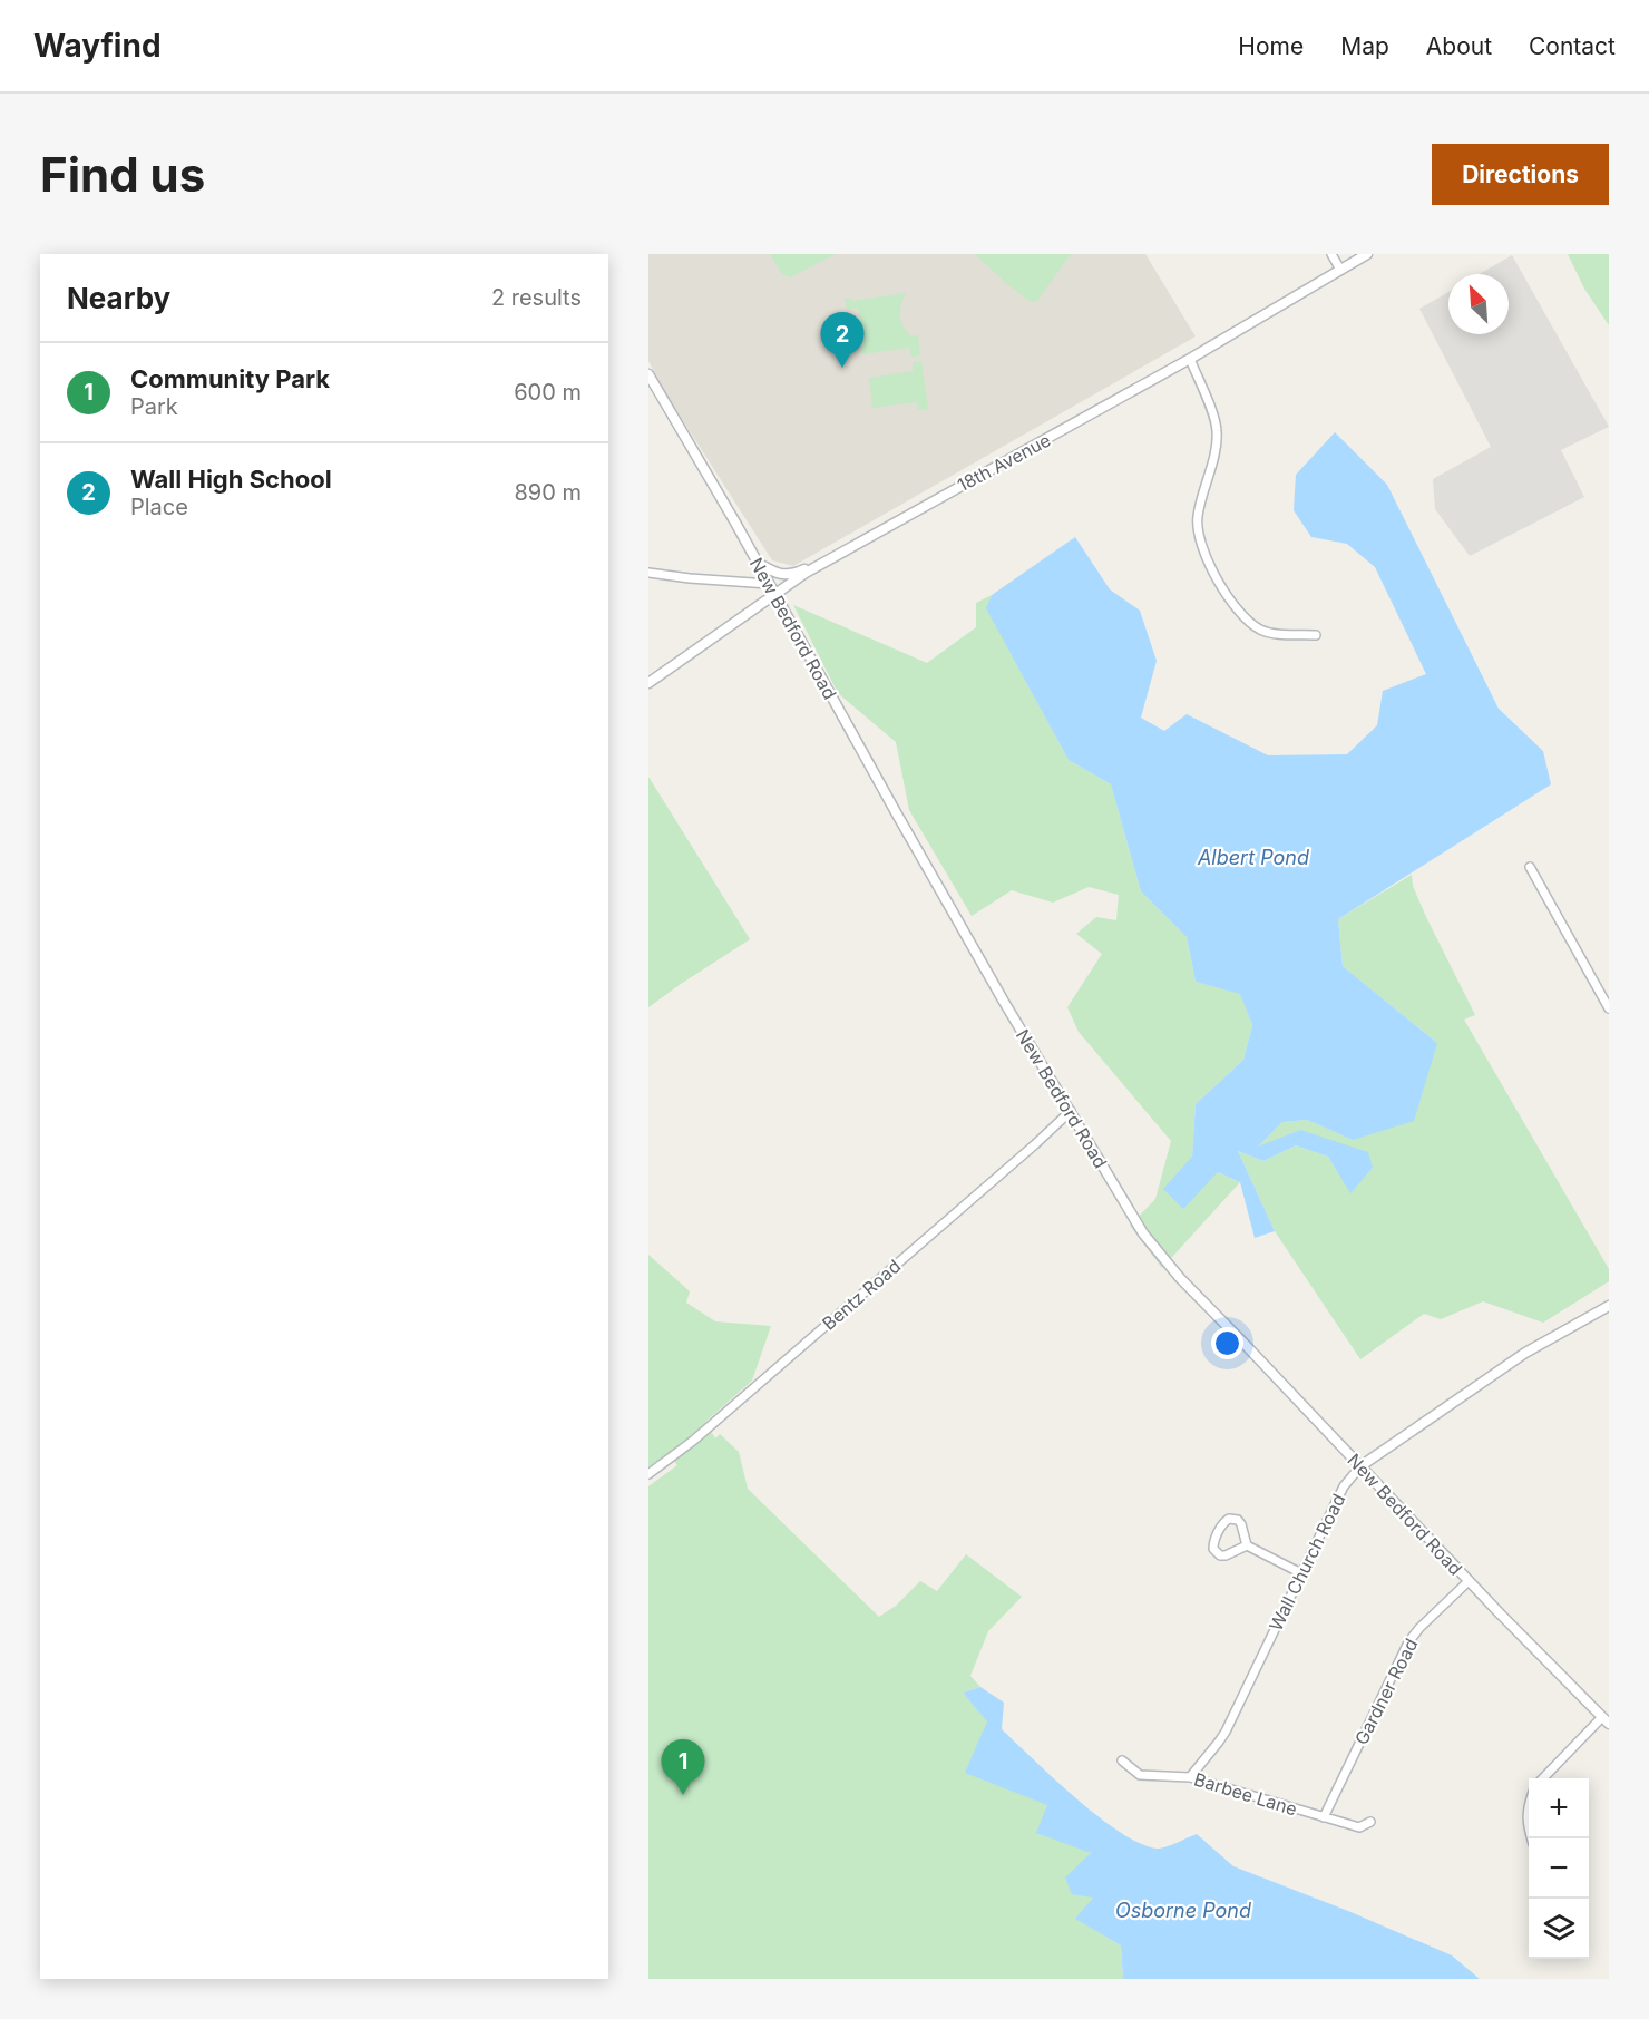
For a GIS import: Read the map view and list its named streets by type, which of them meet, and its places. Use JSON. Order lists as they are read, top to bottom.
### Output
{
  "streets": {
    "street": [
      "18th Avenue",
      "New Bedford Road",
      "Bentz Road",
      "Wall Church Road",
      "Gardner Road",
      "Barbee Lane"
    ]
  },
  "crossings": [
    ["18th Avenue", "New Bedford Road"],
    ["New Bedford Road", "Bentz Road"],
    ["New Bedford Road", "Wall Church Road"],
    ["New Bedford Road", "Gardner Road"],
    ["Wall Church Road", "Barbee Lane"],
    ["Gardner Road", "Barbee Lane"]
  ],
  "water": ["Albert Pond", "Osborne Pond"],
  "north": "top left",
  "page": {
    "header": "Wayfind",
    "nav": [
      "Home",
      "Map",
      "About",
      "Contact"
    ],
    "buttons": "Directions",
    "title": "Find us",
    "heading": ["Nearby", "2 results"],
    "pins": ["2", "1"],
    "list": [
      {
        "mark": "1",
        "name": "Community Park",
        "note": "Park",
        "value": "600 m"
      },
      {
        "mark": "2",
        "name": "Wall High School",
        "note": "Place",
        "value": "890 m"
      }
    ],
    "map_buttons": ["+", "−"]
  }
}
